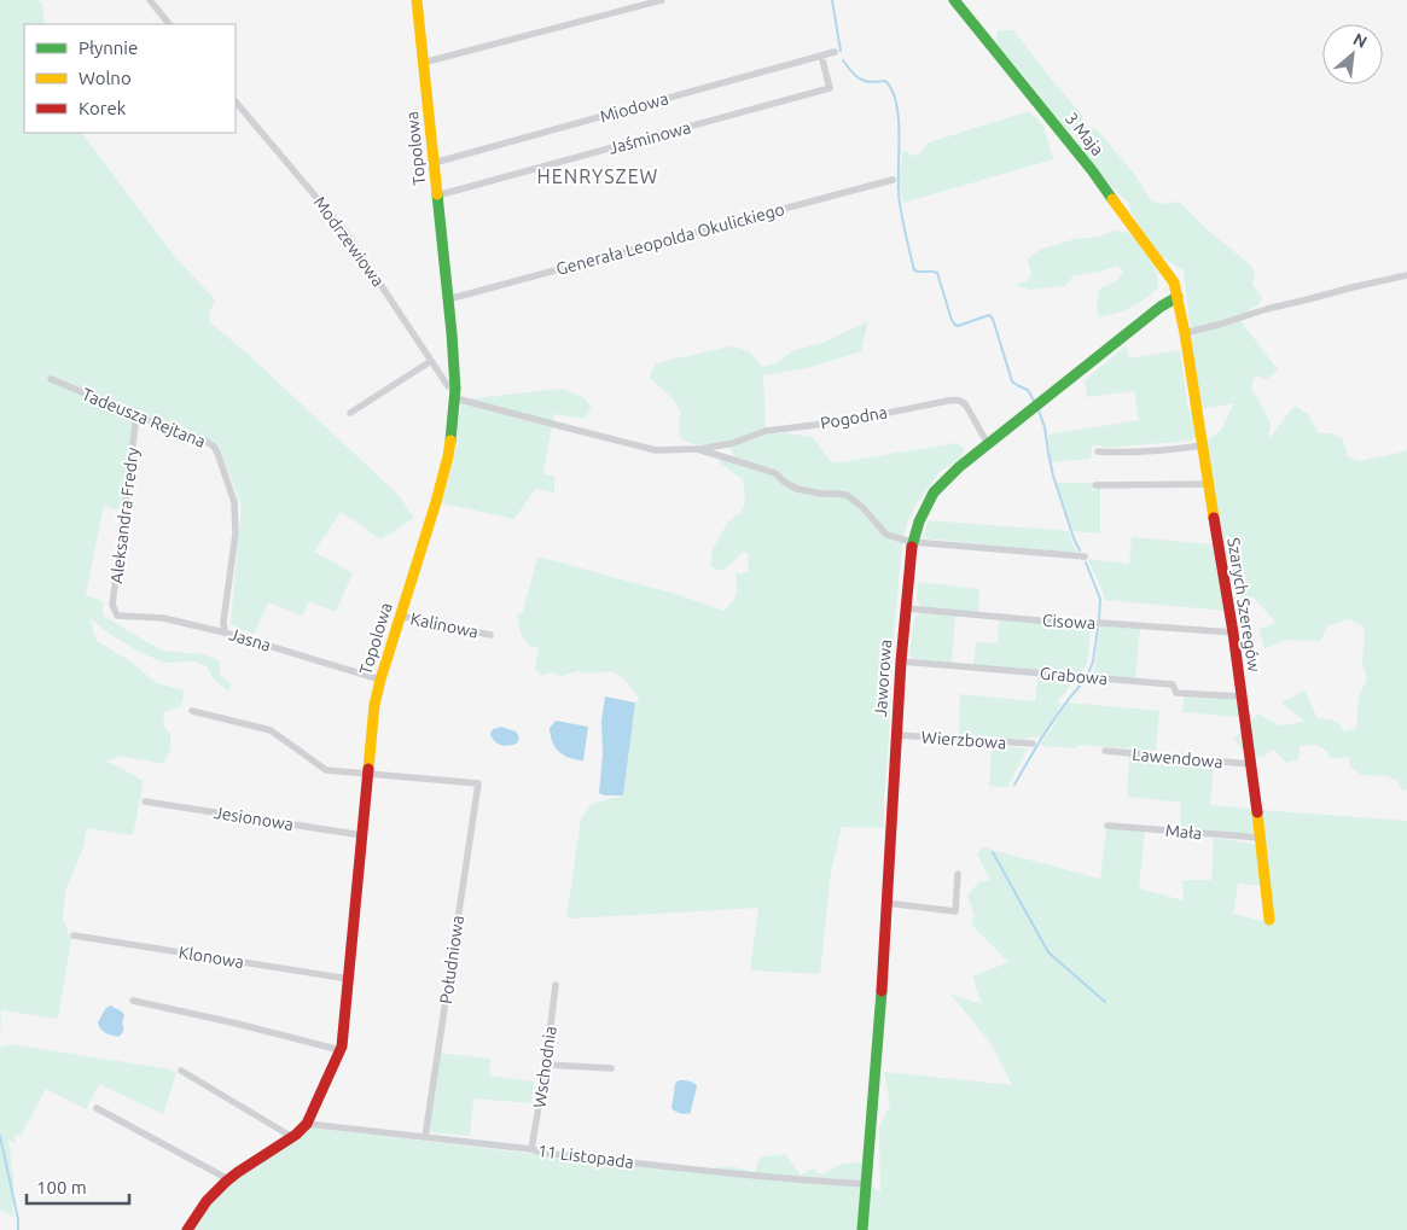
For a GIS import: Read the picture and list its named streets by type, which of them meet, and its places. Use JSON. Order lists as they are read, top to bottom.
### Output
{
  "streets": {
    "street": [
      "Miodowa",
      "3 Maja",
      "Jaśminowa",
      "Topolowa",
      "Generała Leopolda Okulickiego",
      "Modrzewiowa",
      "Tadeusza Rejtana",
      "Pogodna",
      "Aleksandra Fredry",
      "Szarych Szeregów",
      "Cisowa",
      "Kalinowa",
      "Jasna",
      "Grabowa",
      "Jaworowa",
      "Wierzbowa",
      "Lawendowa",
      "Jesionowa",
      "Mała",
      "Klonowa",
      "Południowa",
      "Wschodnia",
      "11 Listopada"
    ]
  },
  "crossings": [
    ["Miodowa", "Jaśminowa"],
    ["Miodowa", "Topolowa"],
    ["3 Maja", "Szarych Szeregów"],
    ["3 Maja", "Jaworowa"],
    ["Jaśminowa", "Topolowa"],
    ["Topolowa", "Generała Leopolda Okulickiego"],
    ["Topolowa", "Modrzewiowa"],
    ["Topolowa", "Kalinowa"],
    ["Topolowa", "Jasna"],
    ["Topolowa", "Jesionowa"],
    ["Topolowa", "Klonowa"],
    ["Topolowa", "Południowa"],
    ["Topolowa", "11 Listopada"],
    ["Tadeusza Rejtana", "Aleksandra Fredry"],
    ["Tadeusza Rejtana", "Jasna"],
    ["Pogodna", "Jaworowa"],
    ["Aleksandra Fredry", "Jasna"],
    ["Szarych Szeregów", "Cisowa"],
    ["Szarych Szeregów", "Grabowa"],
    ["Szarych Szeregów", "Jaworowa"],
    ["Szarych Szeregów", "Lawendowa"],
    ["Szarych Szeregów", "Mała"],
    ["Cisowa", "Jaworowa"],
    ["Grabowa", "Jaworowa"],
    ["Jaworowa", "Wierzbowa"],
    ["Jaworowa", "11 Listopada"],
    ["Południowa", "11 Listopada"],
    ["Wschodnia", "11 Listopada"]
  ],
  "districts": ["HENRYSZEW"],
  "legend": ["Płynnie", "Wolno", "Korek"],
  "scale_bar": "100 m",
  "north": "top right"
}
